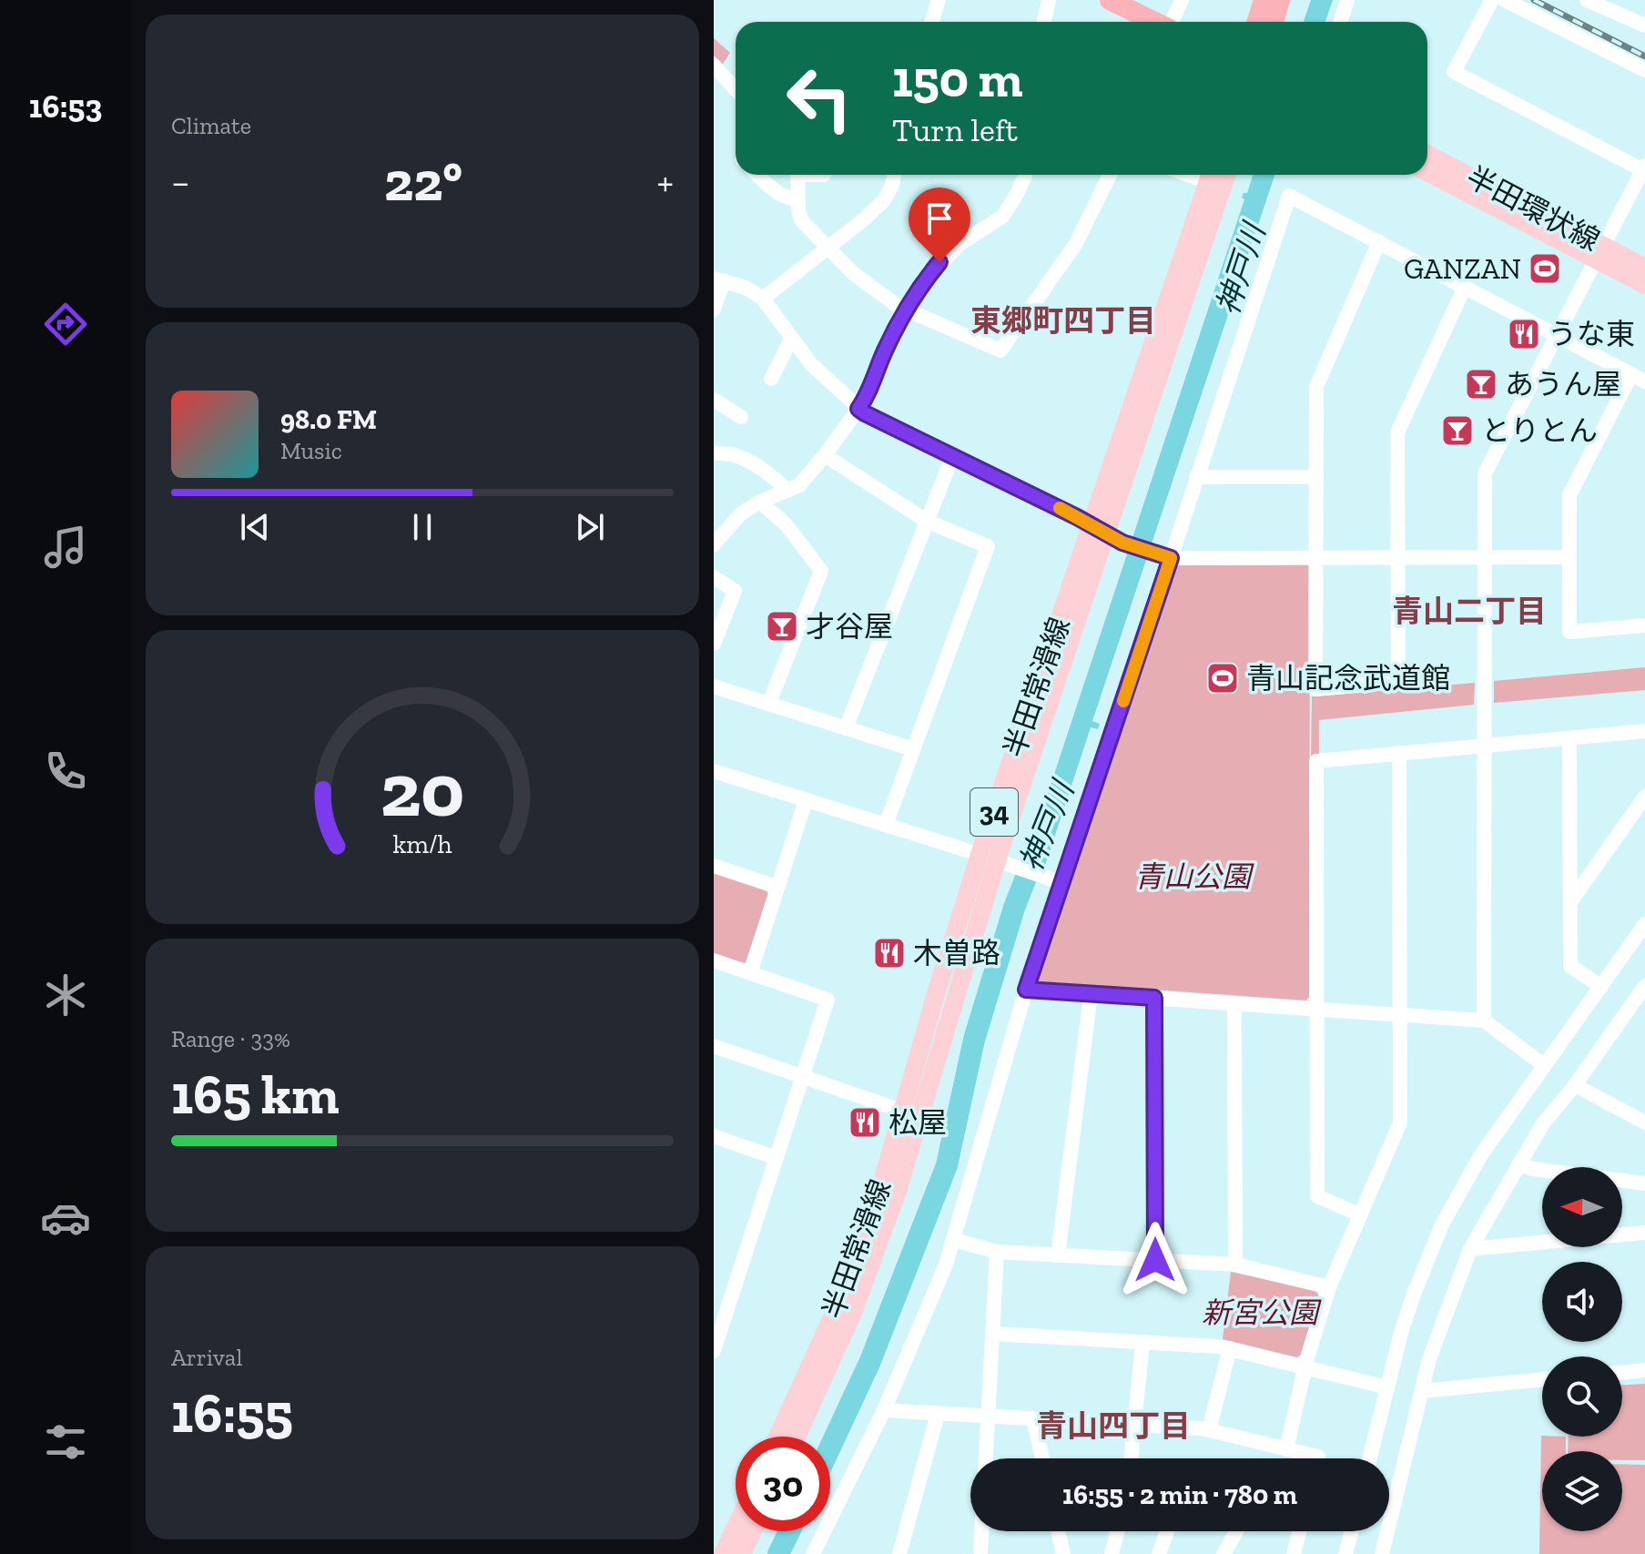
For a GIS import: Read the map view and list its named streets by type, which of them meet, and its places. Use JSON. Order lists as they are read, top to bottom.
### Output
{
  "streets": {
    "main road": ["半田環状線", "半田常滑線", "34"]
  },
  "districts": ["東郷町四丁目", "青山二丁目", "青山四丁目"],
  "water": ["神戸川"],
  "parks": ["青山公園", "新宮公園"],
  "places": {
    "sports": ["GANZAN", "青山記念武道館"],
    "restaurant": ["うな東", "木曽路", "松屋"],
    "bar": ["あうん屋", "とりとん", "才谷屋"]
  },
  "north": "left",
  "page": {
    "tabs": "16:53",
    "tile": [
      "Climate",
      ["Range · 33%", "165 km"],
      ["Arrival", "16:55"]
    ],
    "turn": ["150 m", "Turn left"],
    "heat": ["−", "22°", "+"],
    "song": ["98.0 FM", "Music"],
    "limit": "30",
    "trip": "16:55 · 2 min · 780 m",
    "gauge": ["20", "km/h"]
  }
}
